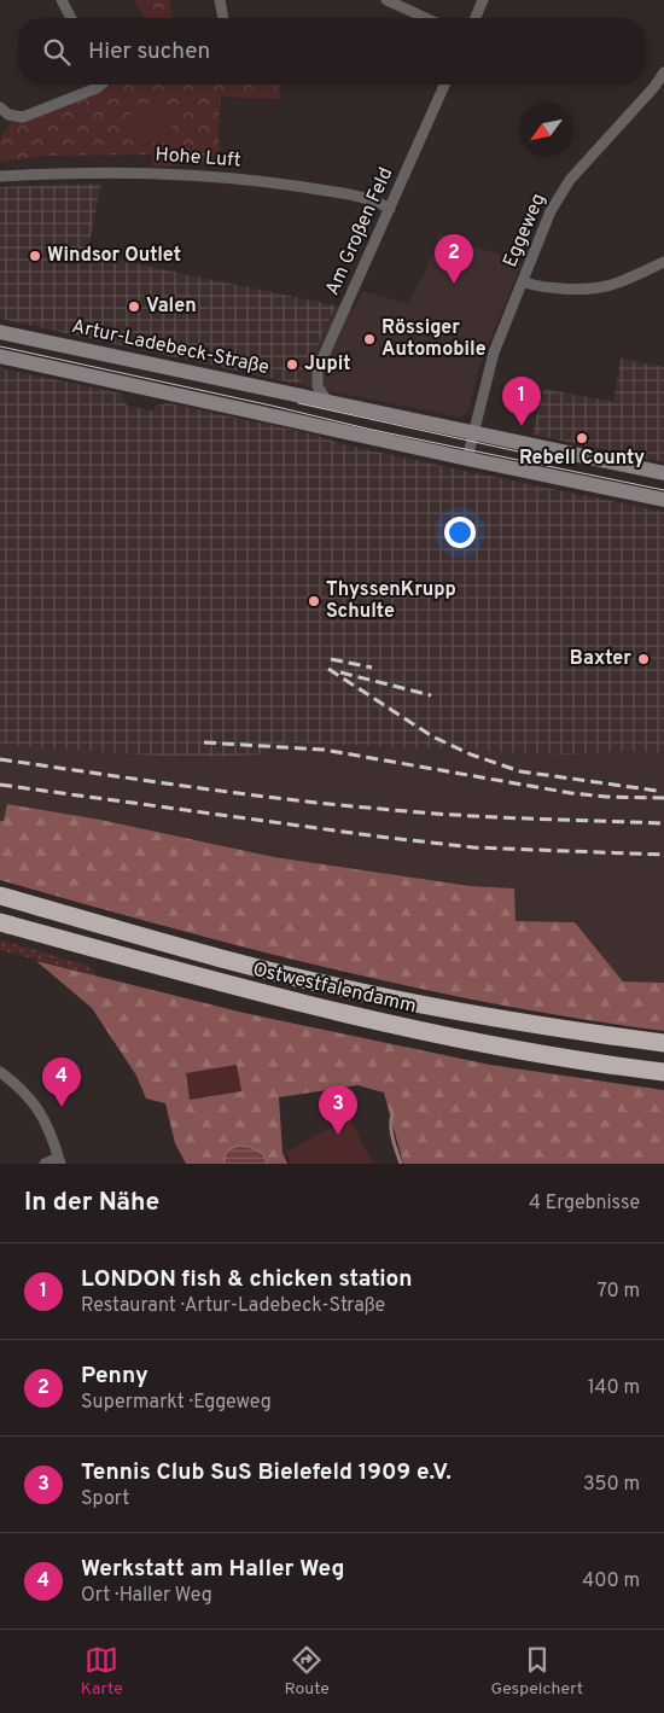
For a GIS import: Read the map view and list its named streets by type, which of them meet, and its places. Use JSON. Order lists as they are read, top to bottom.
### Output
{
  "streets": {
    "highway": ["Ostwestfalendamm"],
    "street": [
      "Hohe Luft",
      "Eggeweg",
      "Am Großen Feld",
      "Artur-Ladebeck-Straße"
    ]
  },
  "crossings": [
    ["Hohe Luft", "Am Großen Feld"],
    ["Eggeweg", "Artur-Ladebeck-Straße"],
    ["Am Großen Feld", "Artur-Ladebeck-Straße"]
  ],
  "places": [
    "Windsor Outlet",
    "Valen",
    "Rössiger Automobile",
    "Jupit",
    "Rebell County",
    "ThyssenKrupp Schulte",
    "Baxter"
  ],
  "north": "bottom left",
  "page": {
    "search": "Hier suchen",
    "pins": [
      "2",
      "1",
      "4",
      "3"
    ],
    "heading": ["In der Nähe", "4 Ergebnisse"],
    "list": [
      {
        "mark": "1",
        "name": "LONDON fish & chicken station",
        "note": "Restaurant · Artur-Ladebeck-Straße",
        "value": "70 m"
      },
      {
        "mark": "2",
        "name": "Penny",
        "note": "Supermarkt · Eggeweg",
        "value": "140 m"
      },
      {
        "mark": "3",
        "name": "Tennis Club SuS Bielefeld 1909 e.V.",
        "note": "Sport",
        "value": "350 m"
      },
      {
        "mark": "4",
        "name": "Werkstatt am Haller Weg",
        "note": "Ort · Haller Weg",
        "value": "400 m"
      }
    ],
    "nav": ["Karte", "Route", "Gespeichert"]
  }
}
